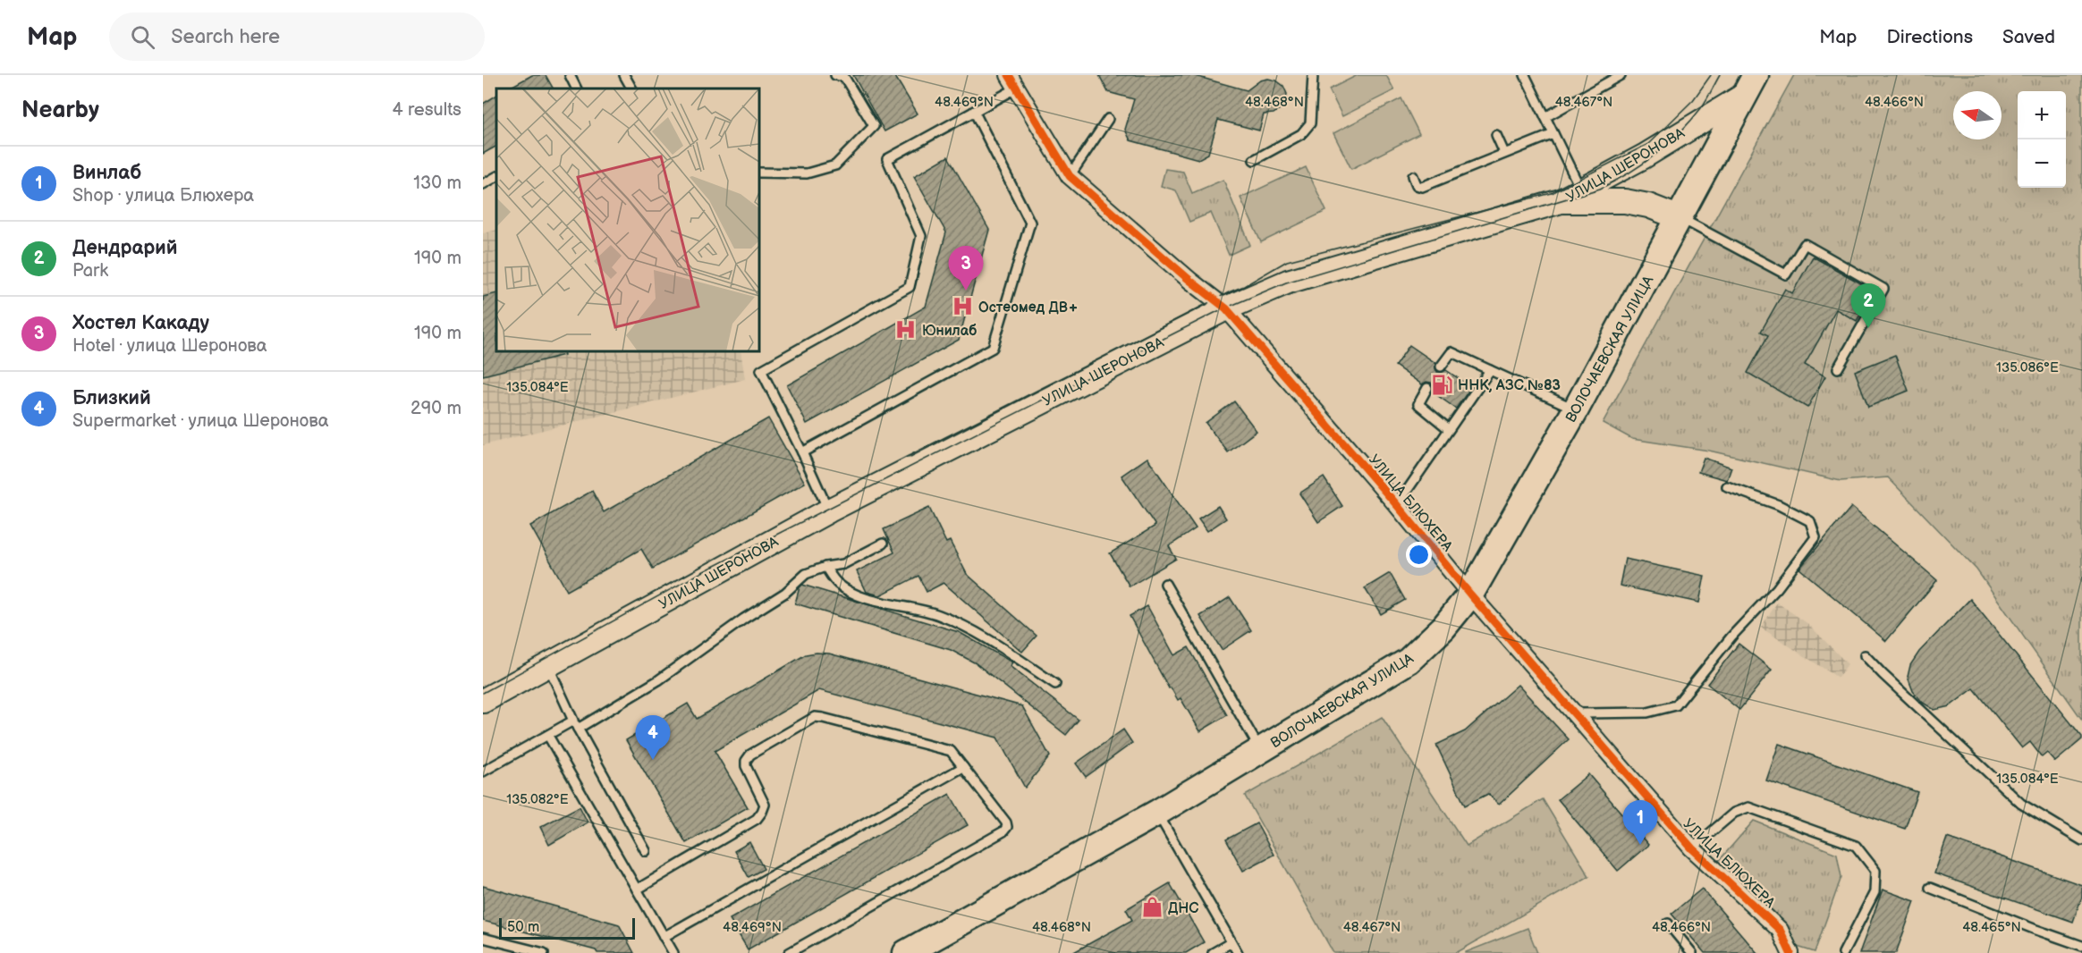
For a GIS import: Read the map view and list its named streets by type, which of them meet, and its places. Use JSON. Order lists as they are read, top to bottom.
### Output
{
  "streets": {
    "main road": ["УЛИЦА ШЕРОНОВА", "ВОЛОЧАЕВСКАЯ УЛИЦА"],
    "street": ["УЛИЦА БЛЮХЕРА"]
  },
  "crossings": [
    ["УЛИЦА ШЕРОНОВА", "ВОЛОЧАЕВСКАЯ УЛИЦА"],
    ["УЛИЦА ШЕРОНОВА", "УЛИЦА БЛЮХЕРА"],
    ["ВОЛОЧАЕВСКАЯ УЛИЦА", "УЛИЦА БЛЮХЕРА"]
  ],
  "places": {
    "hospital": ["Остеомед ДВ+", "Юнилаб"],
    "fuel station": ["ННК, АЗС №83"],
    "shop": ["ДНС"]
  },
  "scale_bar": "50 m",
  "north": "left",
  "page": {
    "header": "Map",
    "search": "Search here",
    "nav": ["Map", "Directions", "Saved"],
    "heading": ["Nearby", "4 results"],
    "map_buttons": ["+", "−"],
    "list": [
      {
        "mark": "1",
        "name": "Винлаб",
        "note": "Shop · улица Блюхера",
        "value": "130 m"
      },
      {
        "mark": "2",
        "name": "Дендрарий",
        "note": "Park",
        "value": "190 m"
      },
      {
        "mark": "3",
        "name": "Хостел Какаду",
        "note": "Hotel · улица Шеронова",
        "value": "190 m"
      },
      {
        "mark": "4",
        "name": "Близкий",
        "note": "Supermarket · улица Шеронова",
        "value": "290 m"
      }
    ],
    "pins": [
      "3",
      "2",
      "4",
      "1"
    ],
    "scale": "50 m"
  },
  "coordinates": [
    "48.469°N",
    "48.468°N",
    "48.467°N",
    "48.466°N",
    "135.086°E",
    "135.084°E",
    "135.082°E",
    "48.465°N"
  ]
}
